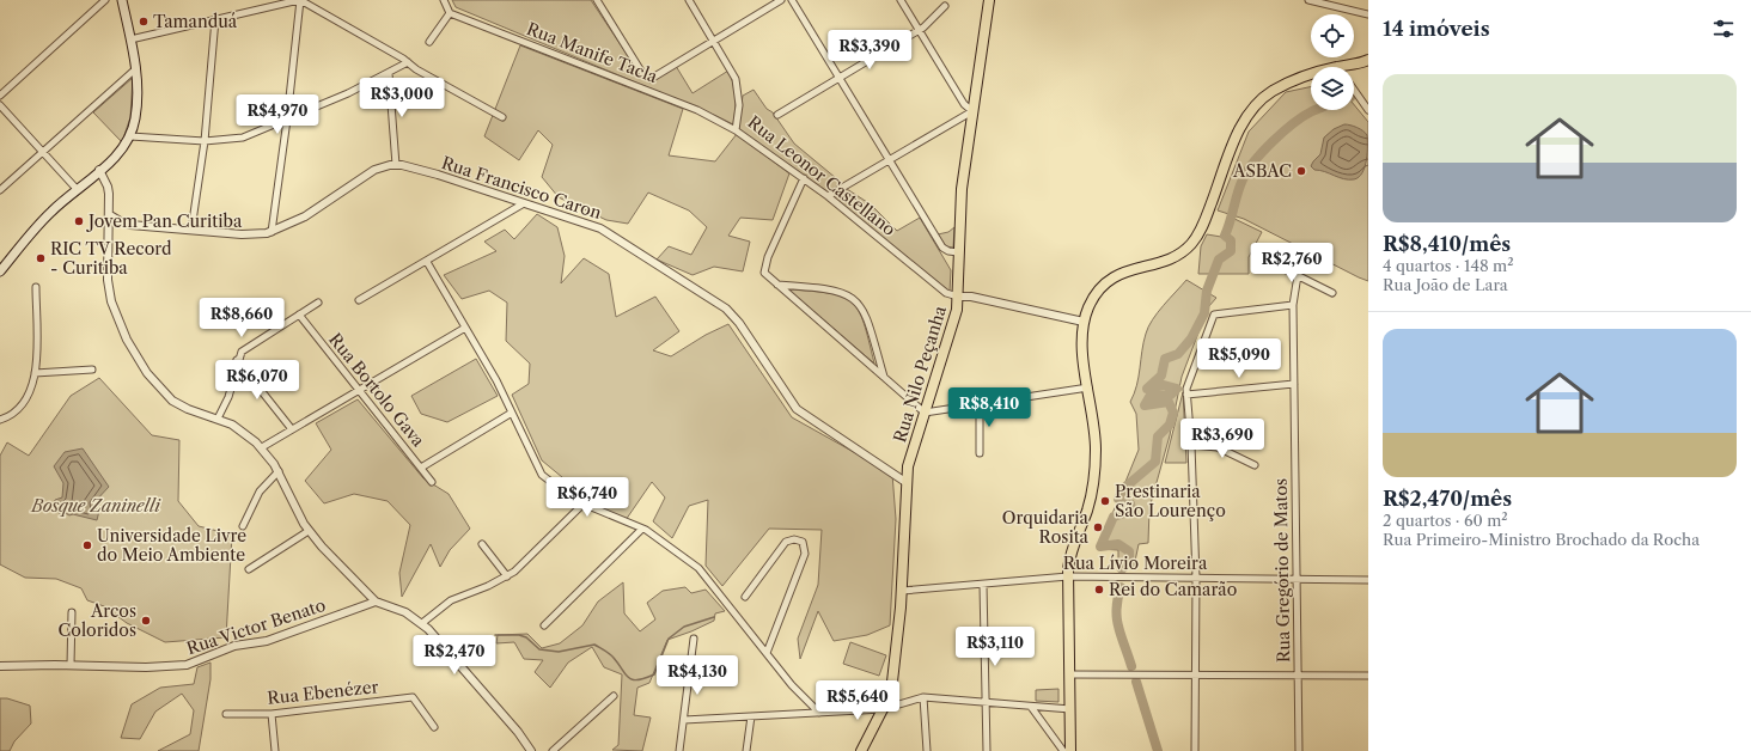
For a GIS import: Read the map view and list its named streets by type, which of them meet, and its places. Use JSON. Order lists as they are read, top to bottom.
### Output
{
  "streets": {
    "main road": ["Rua Nilo Peçanha"],
    "street": [
      "Rua Manife Tacla",
      "Rua Leonor Castellano",
      "Rua Francisco Caron",
      "Rua Bortolo Gava",
      "Rua Lívio Moreira",
      "Rua Gregório de Matos",
      "Rua Victor Benato",
      "Rua Ebenézer"
    ]
  },
  "crossings": [
    ["Rua Manife Tacla", "Rua Leonor Castellano"],
    ["Rua Leonor Castellano", "Rua Nilo Peçanha"],
    ["Rua Francisco Caron", "Rua Nilo Peçanha"],
    ["Rua Nilo Peçanha", "Rua Lívio Moreira"],
    ["Rua Lívio Moreira", "Rua Gregório de Matos"]
  ],
  "parks": ["Bosque Zaninelli"],
  "places": [
    "Tamanduá",
    "ASBAC",
    "Jovem Pan Curitiba",
    "RIC TV Record - Curitiba",
    "Prestinaria São Lourenço",
    "Orquidaria Rosita",
    "Universidade Livre do Meio Ambiente",
    "Rei do Camarão",
    "Arcos Coloridos"
  ],
  "page": {
    "heading": "14 imóveis",
    "price": [
      "R$3,390",
      "R$3,000",
      "R$4,970",
      "R$2,760",
      "R$8,660",
      "R$5,090",
      "R$6,070",
      "R$8,410",
      "R$3,690",
      "R$6,740",
      "R$3,110",
      "R$2,470",
      "R$4,130",
      "R$5,640"
    ],
    "list": [
      {
        "name": "R$8,410/mês",
        "note": "4 quartos · 148 m² · Rua João de Lara"
      },
      {
        "name": "R$2,470/mês",
        "note": "2 quartos · 60 m² · Rua Primeiro-Ministro Brochado da Rocha"
      }
    ]
  }
}
